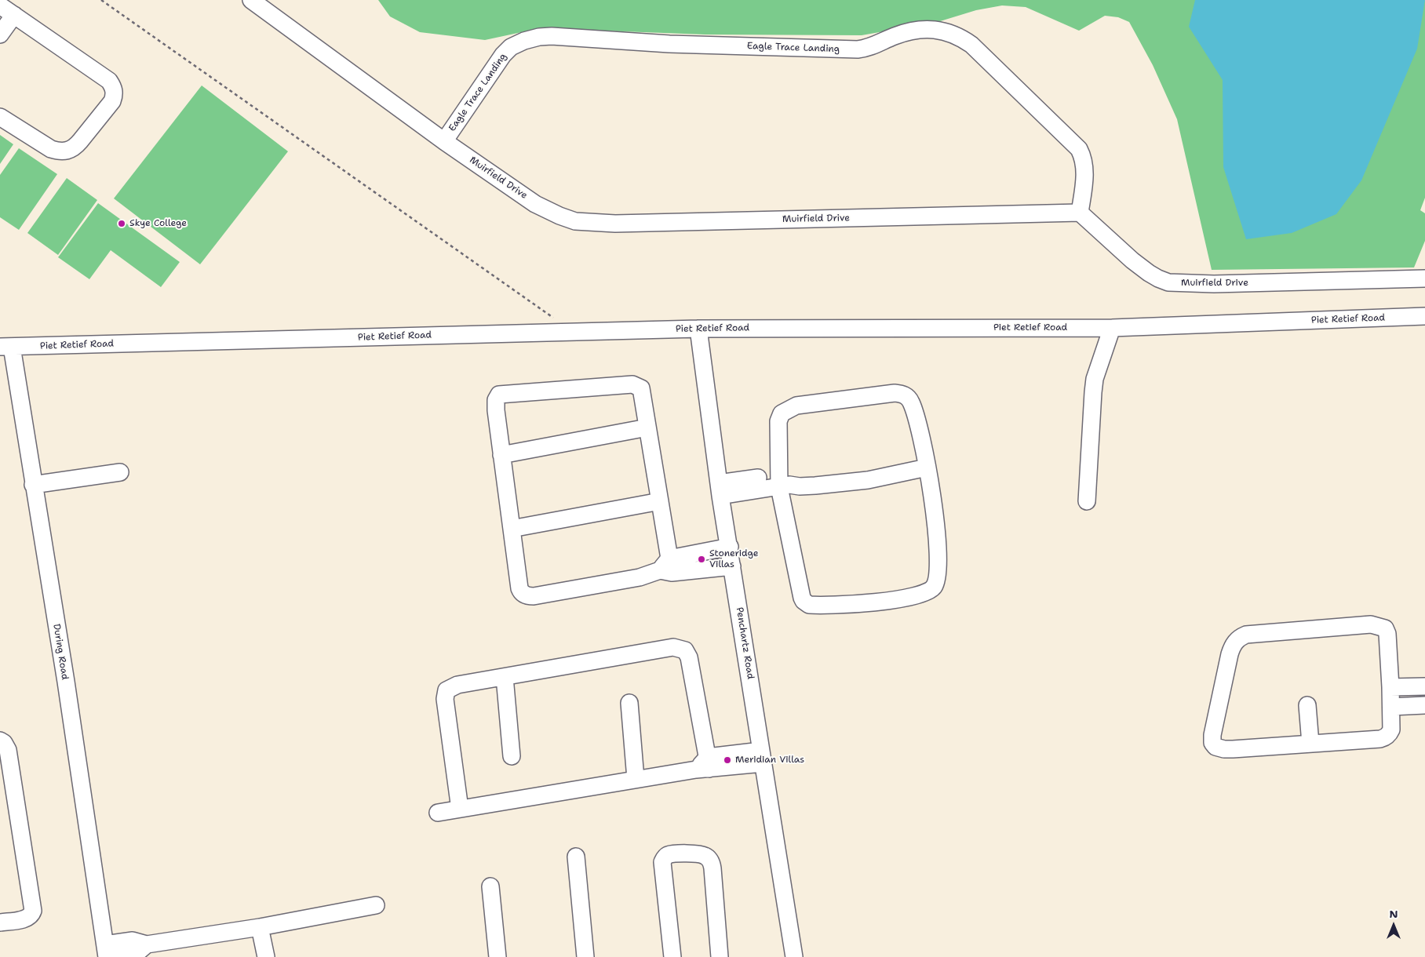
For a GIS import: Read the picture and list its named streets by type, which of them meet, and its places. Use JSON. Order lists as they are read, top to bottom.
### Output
{
  "streets": {
    "street": [
      "Eagle Trace Landing",
      "Muirfield Drive",
      "Piet Retief Road",
      "Penchartz Road",
      "During Road"
    ]
  },
  "crossings": [
    ["Eagle Trace Landing", "Muirfield Drive"],
    ["Piet Retief Road", "Penchartz Road"],
    ["Piet Retief Road", "During Road"]
  ],
  "places": ["Skye College", "Stoneridge Villas", "Meridian Villas"],
  "north": "top"
}
